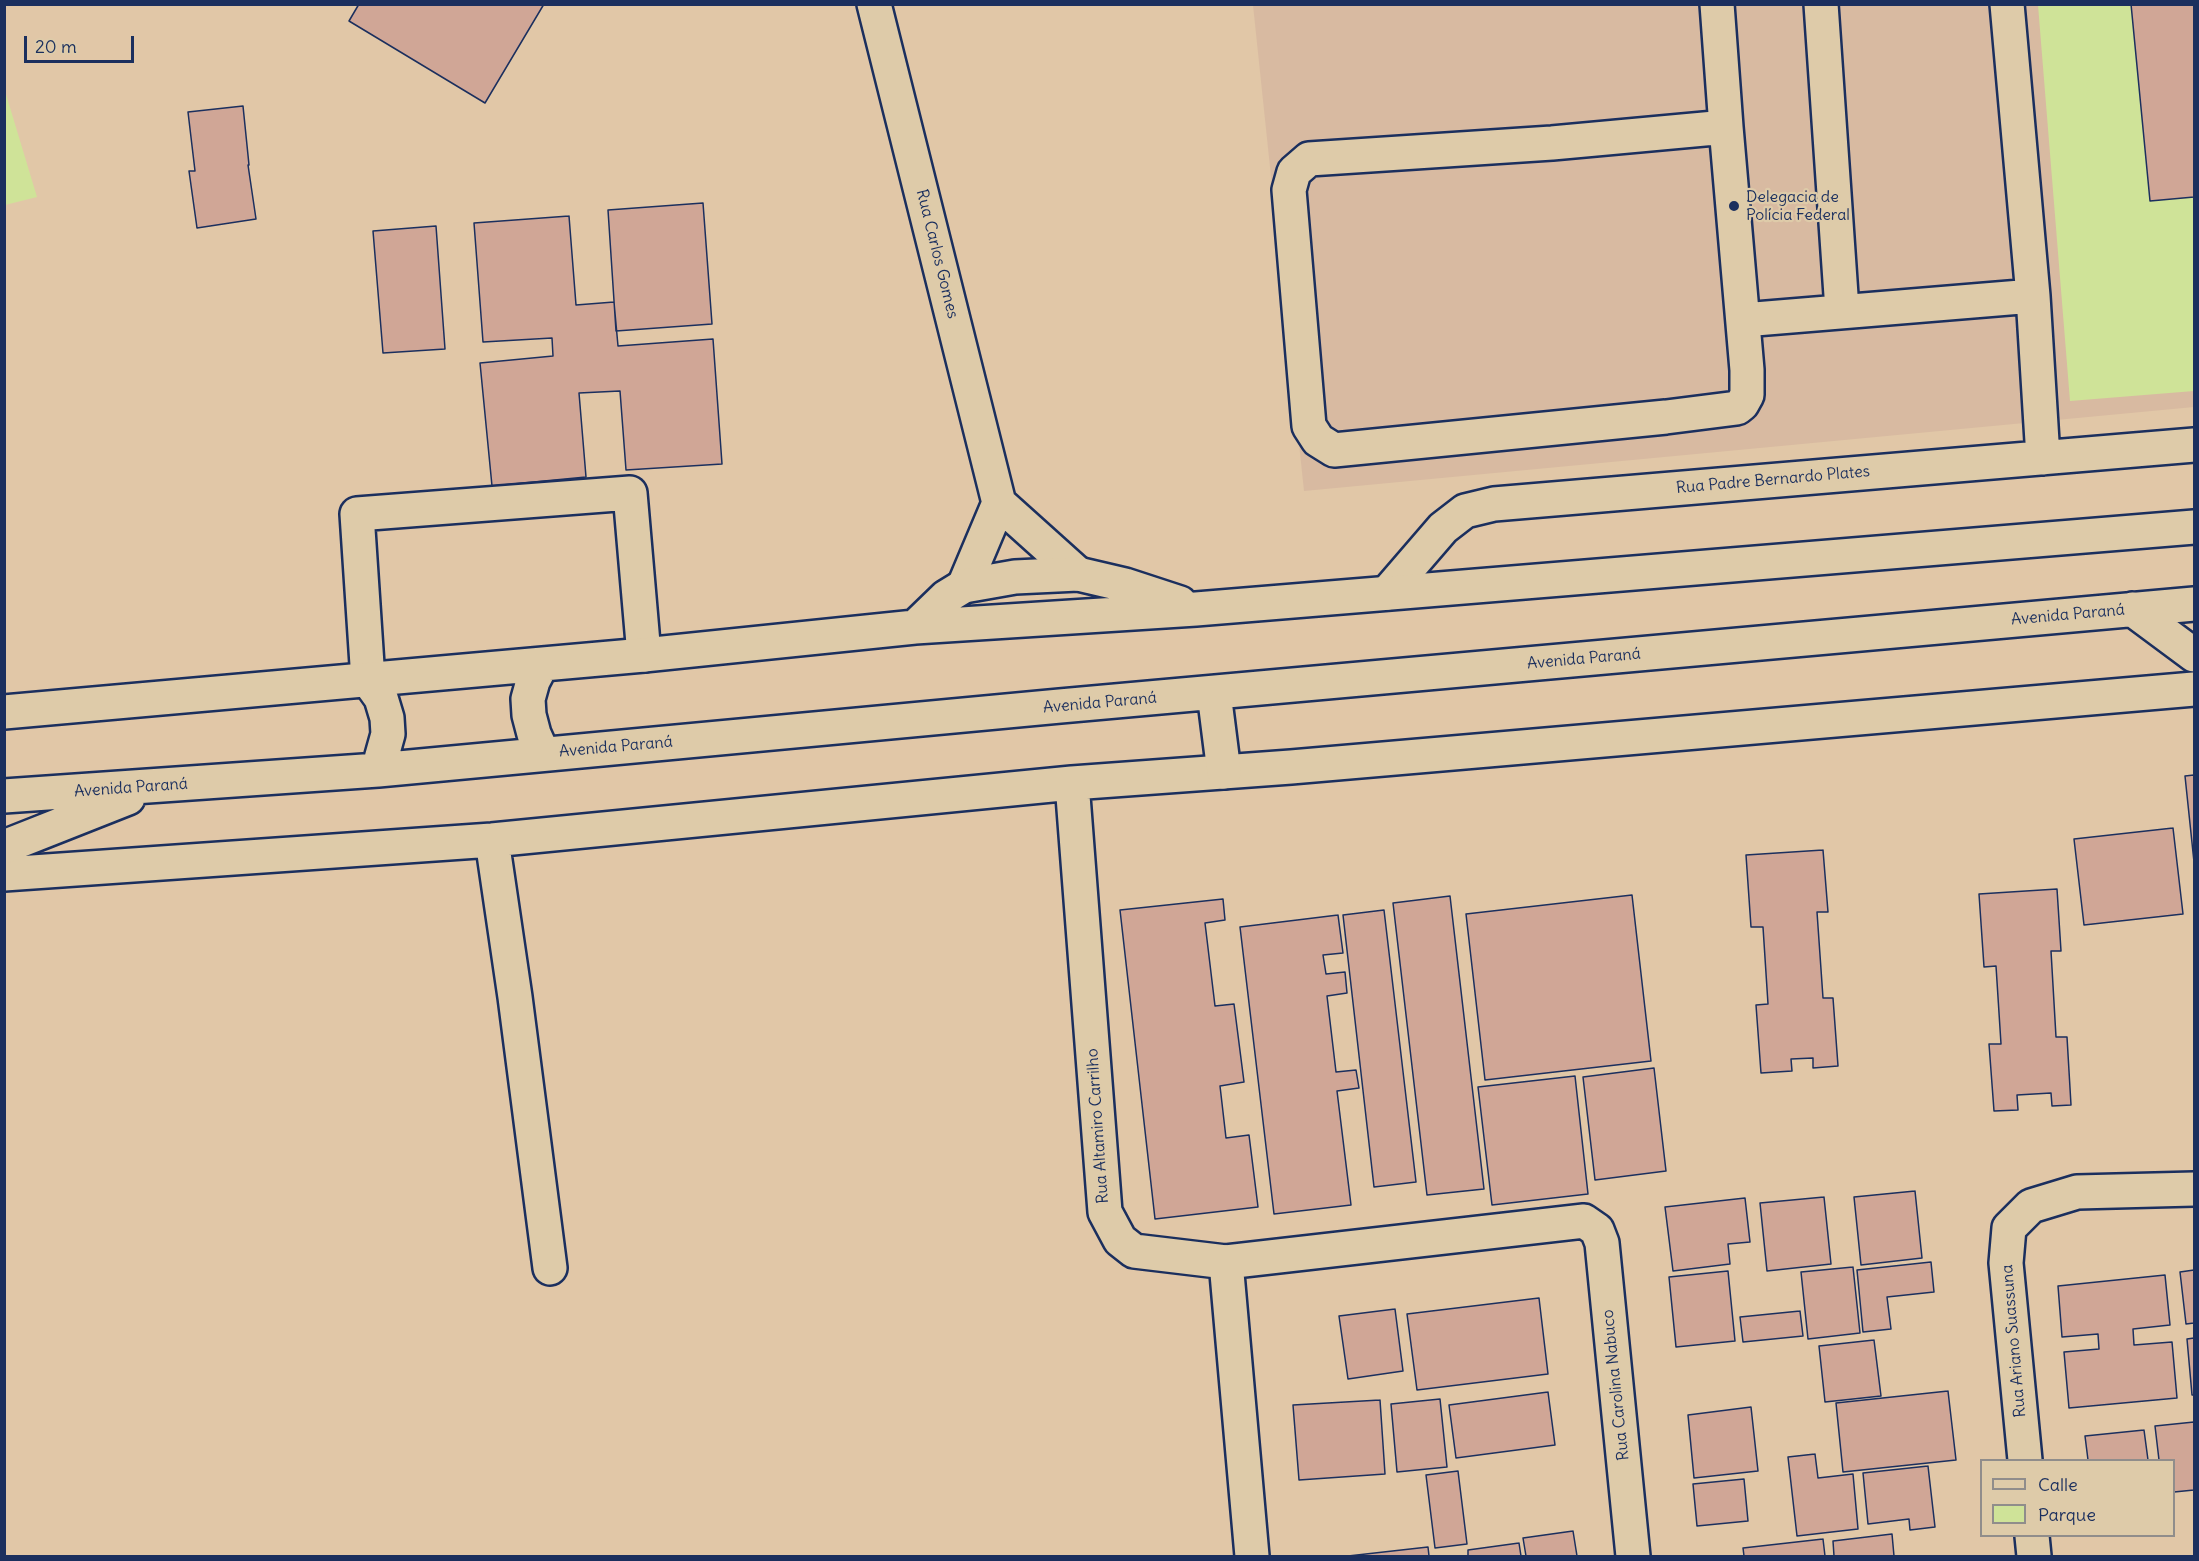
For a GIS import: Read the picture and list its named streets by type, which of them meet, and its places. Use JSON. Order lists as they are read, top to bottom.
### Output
{
  "streets": {
    "street": [
      "Rua Carlos Gomes",
      "Rua Padre Bernardo Plates",
      "Avenida Paraná",
      "Rua Altamiro Carrilho",
      "Rua Ariano Suassuna",
      "Rua Carolina Nabuco"
    ]
  },
  "crossings": [
    ["Rua Altamiro Carrilho", "Rua Carolina Nabuco"]
  ],
  "places": ["Delegacia de Polícia Federal"],
  "legend": ["Calle", "Parque"],
  "scale_bar": "20 m"
}
